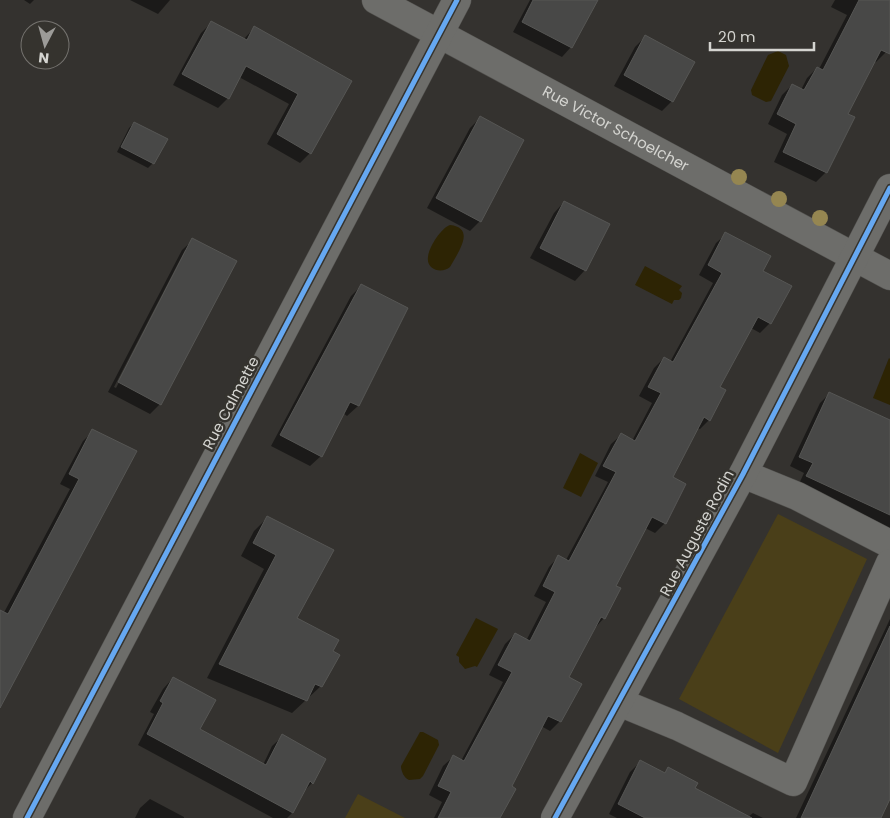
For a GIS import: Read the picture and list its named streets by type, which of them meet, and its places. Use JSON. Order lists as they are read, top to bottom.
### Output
{
  "streets": {
    "street": ["Rue Victor Schoelcher", "Rue Calmette", "Rue Auguste Rodin"]
  },
  "crossings": [
    ["Rue Victor Schoelcher", "Rue Calmette"],
    ["Rue Victor Schoelcher", "Rue Auguste Rodin"]
  ],
  "scale_bar": "20 m",
  "north": "bottom"
}
